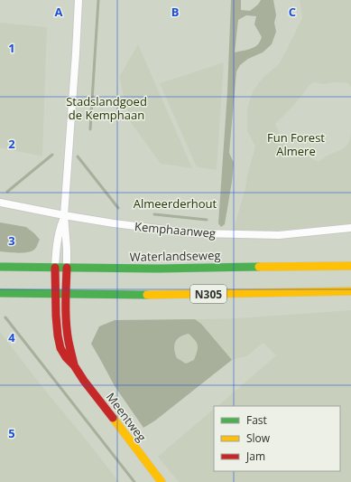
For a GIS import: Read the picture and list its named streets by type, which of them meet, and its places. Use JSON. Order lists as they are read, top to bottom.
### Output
{
  "streets": {
    "main road": ["Waterlandseweg", "N305", "Meentweg"],
    "street": ["Kemphaanweg"]
  },
  "crossings": [
    ["Waterlandseweg", "Meentweg"],
    ["N305", "Meentweg"]
  ],
  "parks": ["Stadslandgoed de Kemphaan", "Fun Forest Almere", "Almeerderhout"],
  "legend": ["Fast", "Slow", "Jam"],
  "grid": {
    "columns": ["A", "B", "C"],
    "rows": [
      "1",
      "2",
      "3",
      "4",
      "5"
    ]
  }
}
